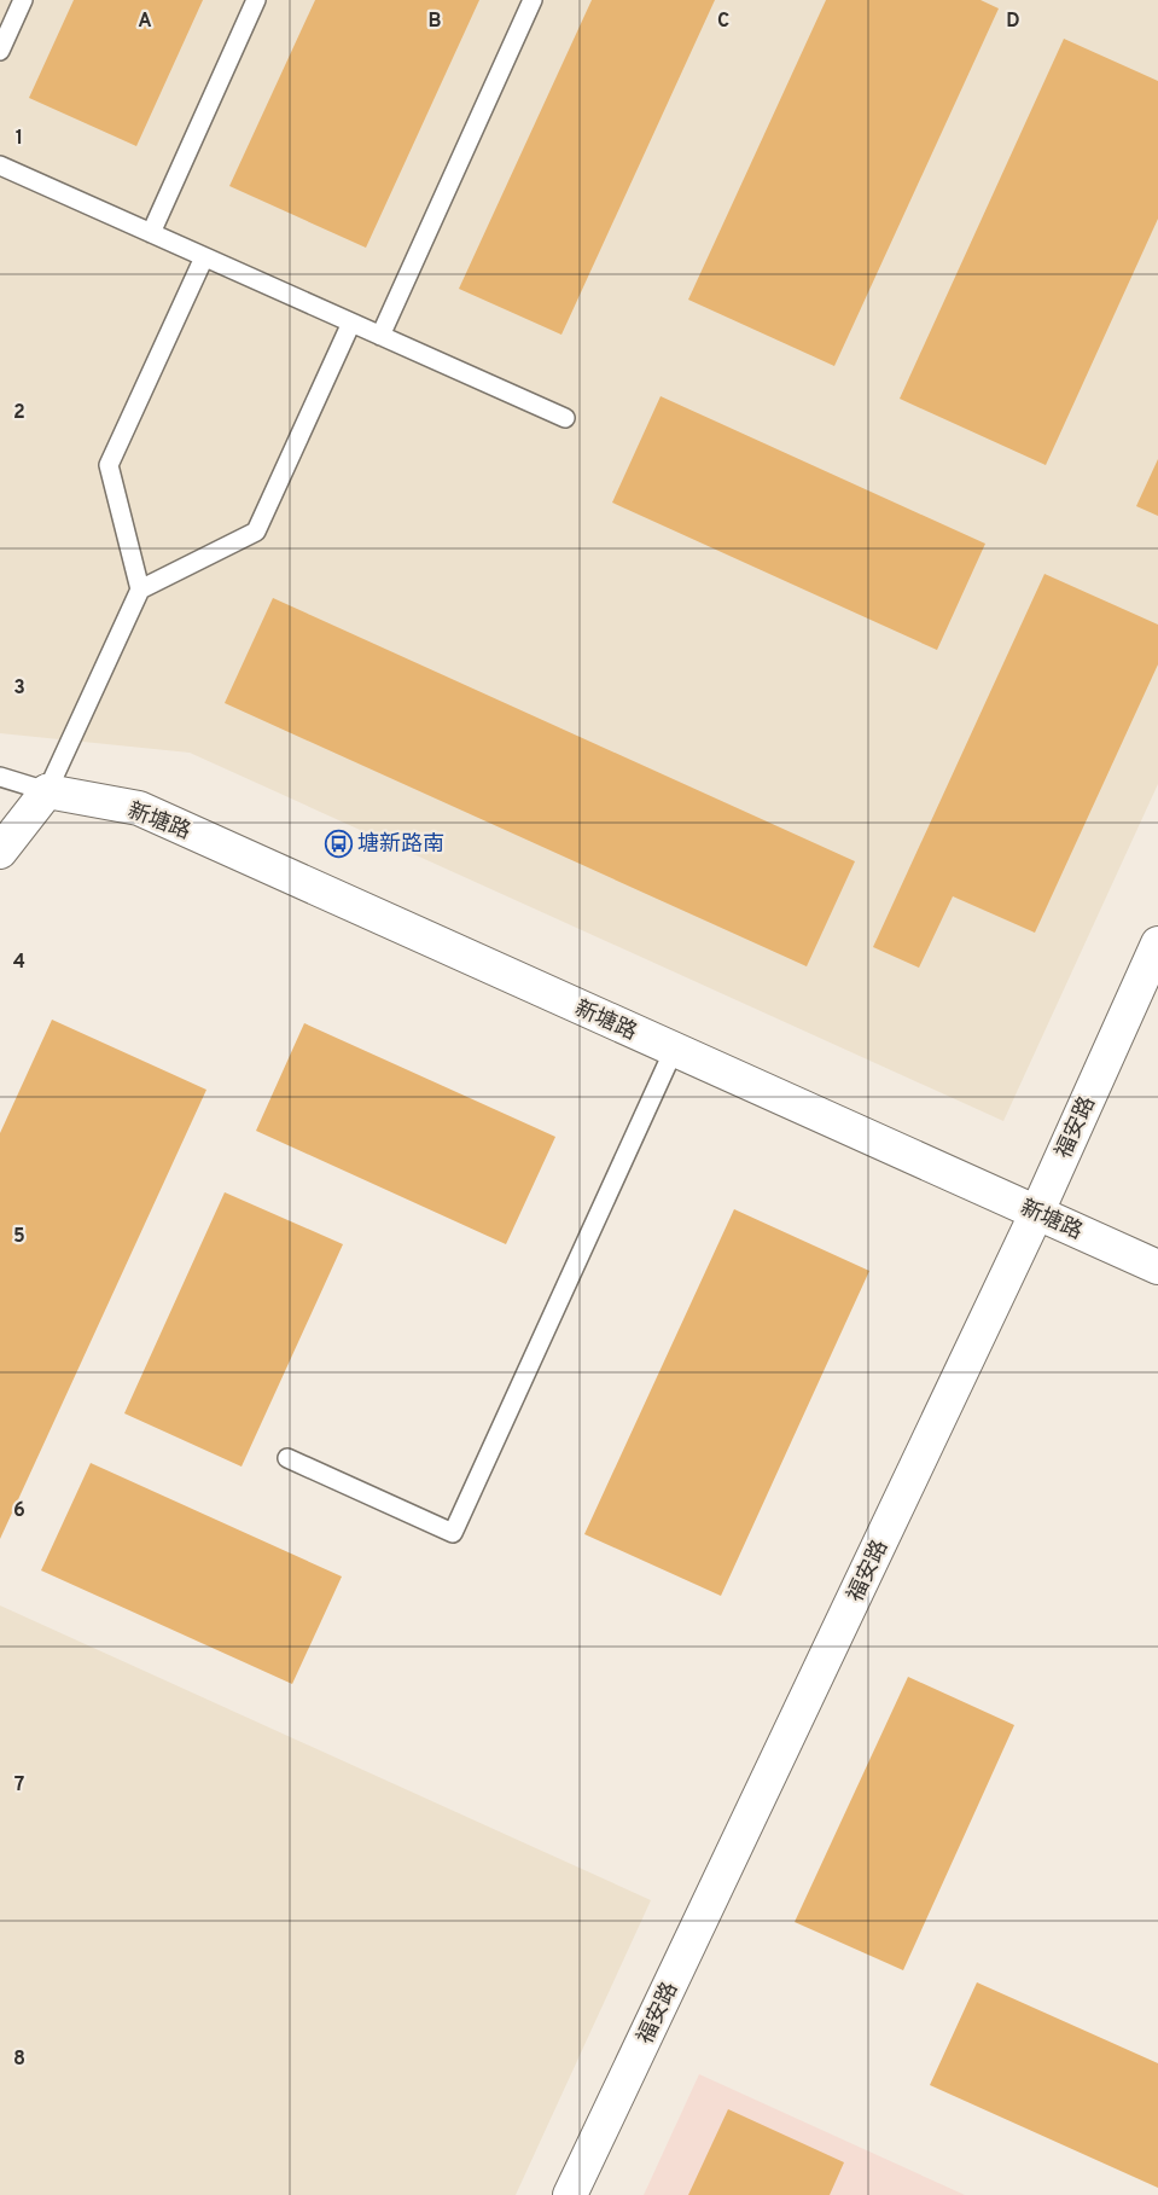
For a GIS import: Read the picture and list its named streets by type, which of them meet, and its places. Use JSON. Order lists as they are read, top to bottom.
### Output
{
  "streets": {
    "street": ["新塘路", "福安路"]
  },
  "crossings": [
    ["新塘路", "福安路"]
  ],
  "places": {
    "bus stop": ["塘新路南"]
  },
  "grid": {
    "columns": [
      "A",
      "B",
      "C",
      "D"
    ],
    "rows": [
      "1",
      "2",
      "3",
      "4",
      "5",
      "6",
      "7",
      "8"
    ]
  }
}
